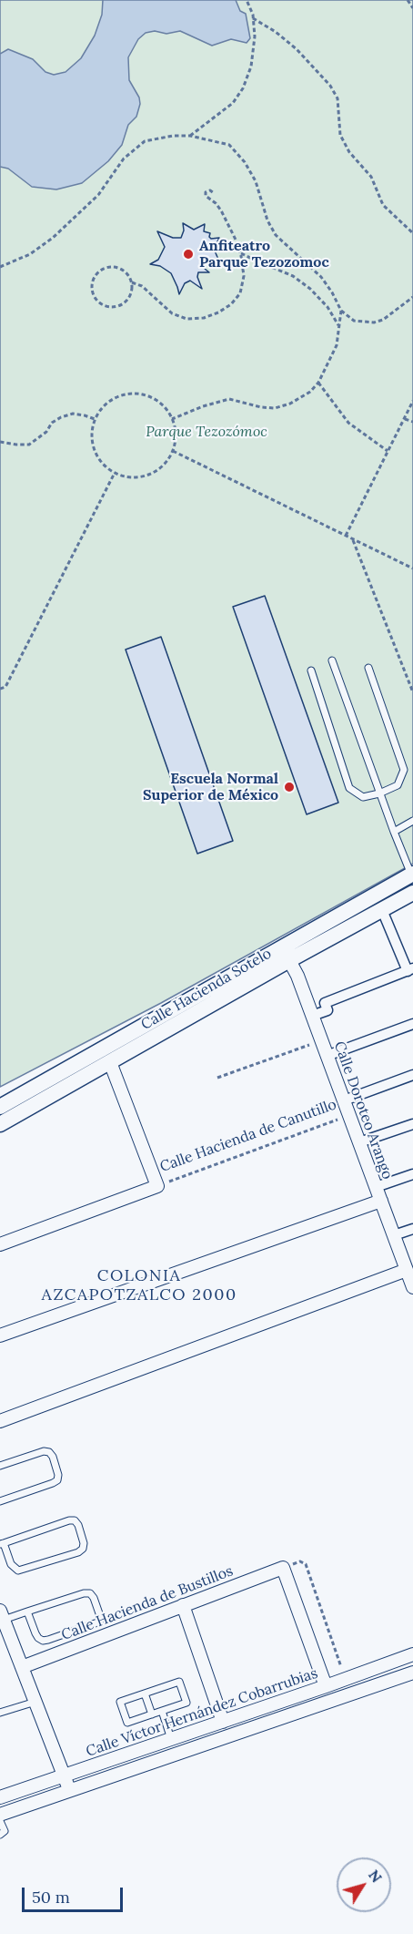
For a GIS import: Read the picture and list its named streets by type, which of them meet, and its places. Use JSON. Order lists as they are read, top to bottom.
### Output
{
  "streets": {
    "street": [
      "Calle Hacienda Sotelo",
      "Calle Doroteo Arango",
      "Calle Hacienda de Canutillo",
      "Calle Hacienda de Bustillos",
      "Calle Víctor Hernández Cobarrubias"
    ]
  },
  "crossings": [
    ["Calle Hacienda Sotelo", "Calle Doroteo Arango"],
    ["Calle Hacienda Sotelo", "Calle Hacienda de Canutillo"],
    ["Calle Doroteo Arango", "Calle Hacienda de Canutillo"],
    ["Calle Hacienda de Bustillos", "Calle Víctor Hernández Cobarrubias"]
  ],
  "districts": ["COLONIA AZCAPOTZALCO 2000"],
  "parks": ["Parque Tezozómoc"],
  "places": ["Anfiteatro Parque Tezozomoc", "Escuela Normal Superior de México"],
  "scale_bar": "50 m",
  "north": "top right"
}
